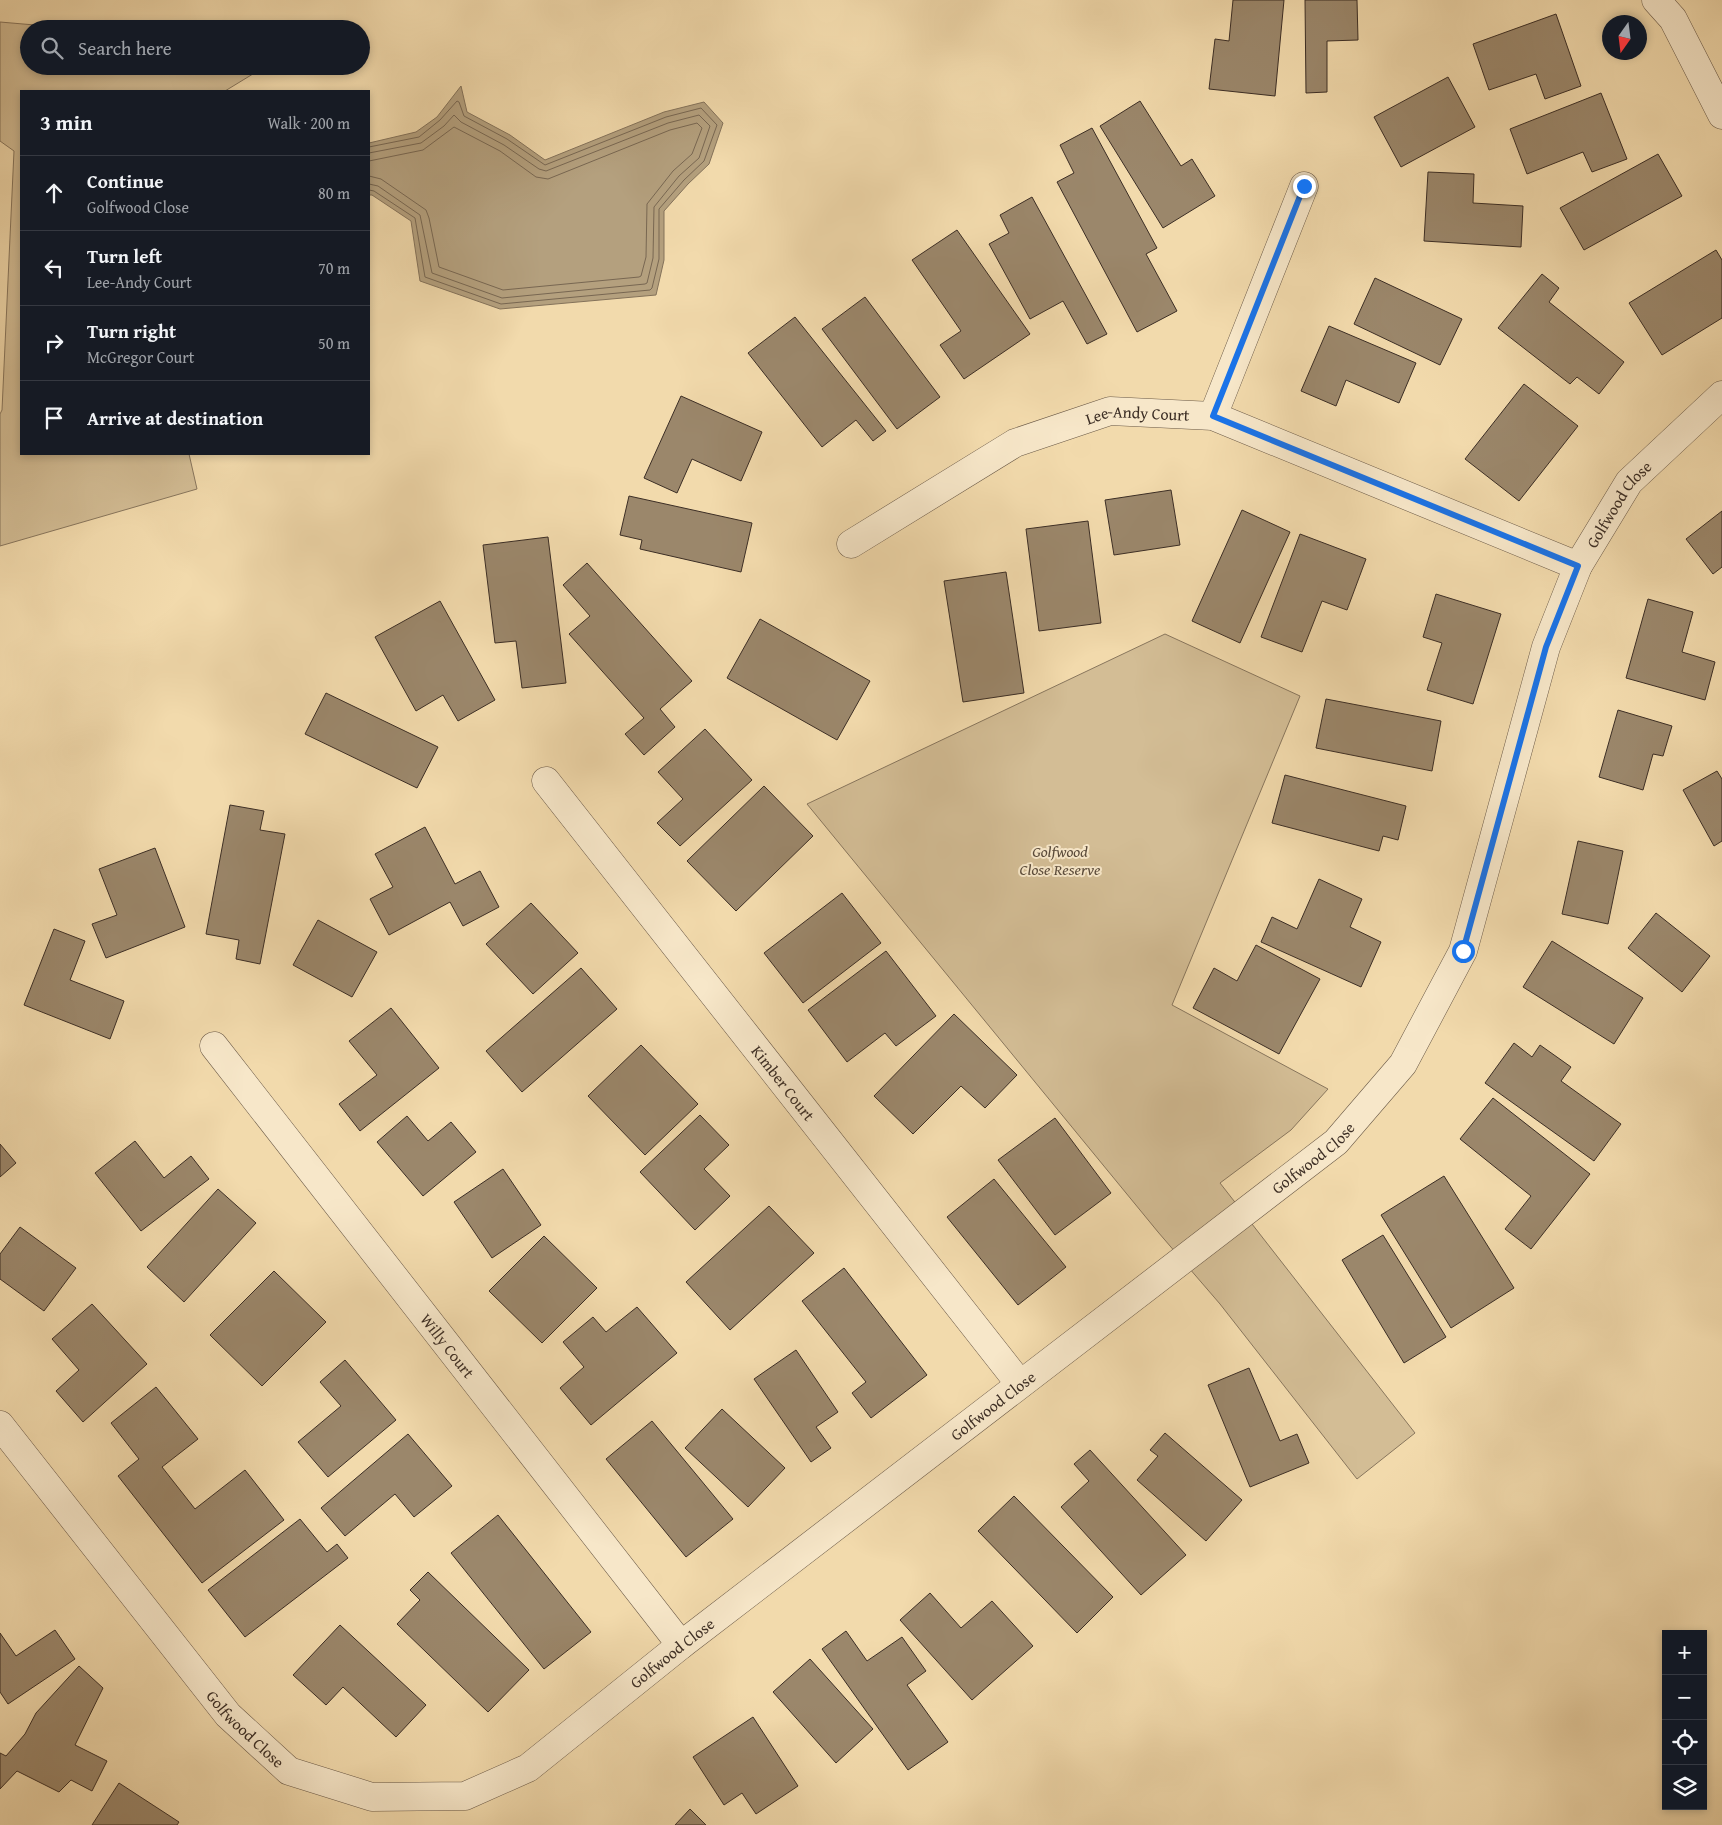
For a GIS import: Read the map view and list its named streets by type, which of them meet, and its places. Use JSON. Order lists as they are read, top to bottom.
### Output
{
  "streets": {
    "street": [
      "Lee-Andy Court",
      "Golfwood Close",
      "Kimber Court",
      "Willy Court"
    ]
  },
  "crossings": [
    ["Lee-Andy Court", "Golfwood Close"],
    ["Golfwood Close", "Kimber Court"],
    ["Golfwood Close", "Willy Court"]
  ],
  "parks": ["Golfwood Close Reserve"],
  "north": "bottom",
  "page": {
    "search": "Search here",
    "heading": ["3 min", "Walk · 200 m"],
    "list": [
      ["Continue", "Golfwood Close", "80 m"],
      ["Turn left", "Lee-Andy Court", "70 m"],
      ["Turn right", "McGregor Court", "50 m"],
      "Arrive at destination"
    ],
    "map_buttons": ["+", "−"]
  }
}
